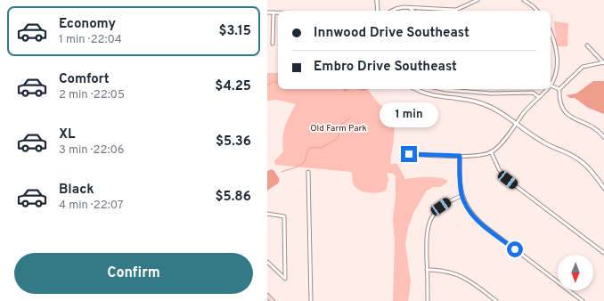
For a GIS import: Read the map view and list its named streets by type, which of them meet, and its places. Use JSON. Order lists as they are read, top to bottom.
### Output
{
  "parks": ["Old Farm Park"],
  "north": "bottom",
  "page": {
    "list": [
      {
        "name": "Economy",
        "note": "1 min · 22:04",
        "value": "$3.15"
      },
      {
        "name": "Comfort",
        "note": "2 min · 22:05",
        "value": "$4.25"
      },
      {
        "name": "XL",
        "note": "3 min · 22:06",
        "value": "$5.36"
      },
      {
        "name": "Black",
        "note": "4 min · 22:07",
        "value": "$5.86"
      }
    ],
    "banner": ["Innwood Drive Southeast", "Embro Drive Southeast"],
    "bubble": "1 min",
    "buttons": "Confirm"
  }
}
